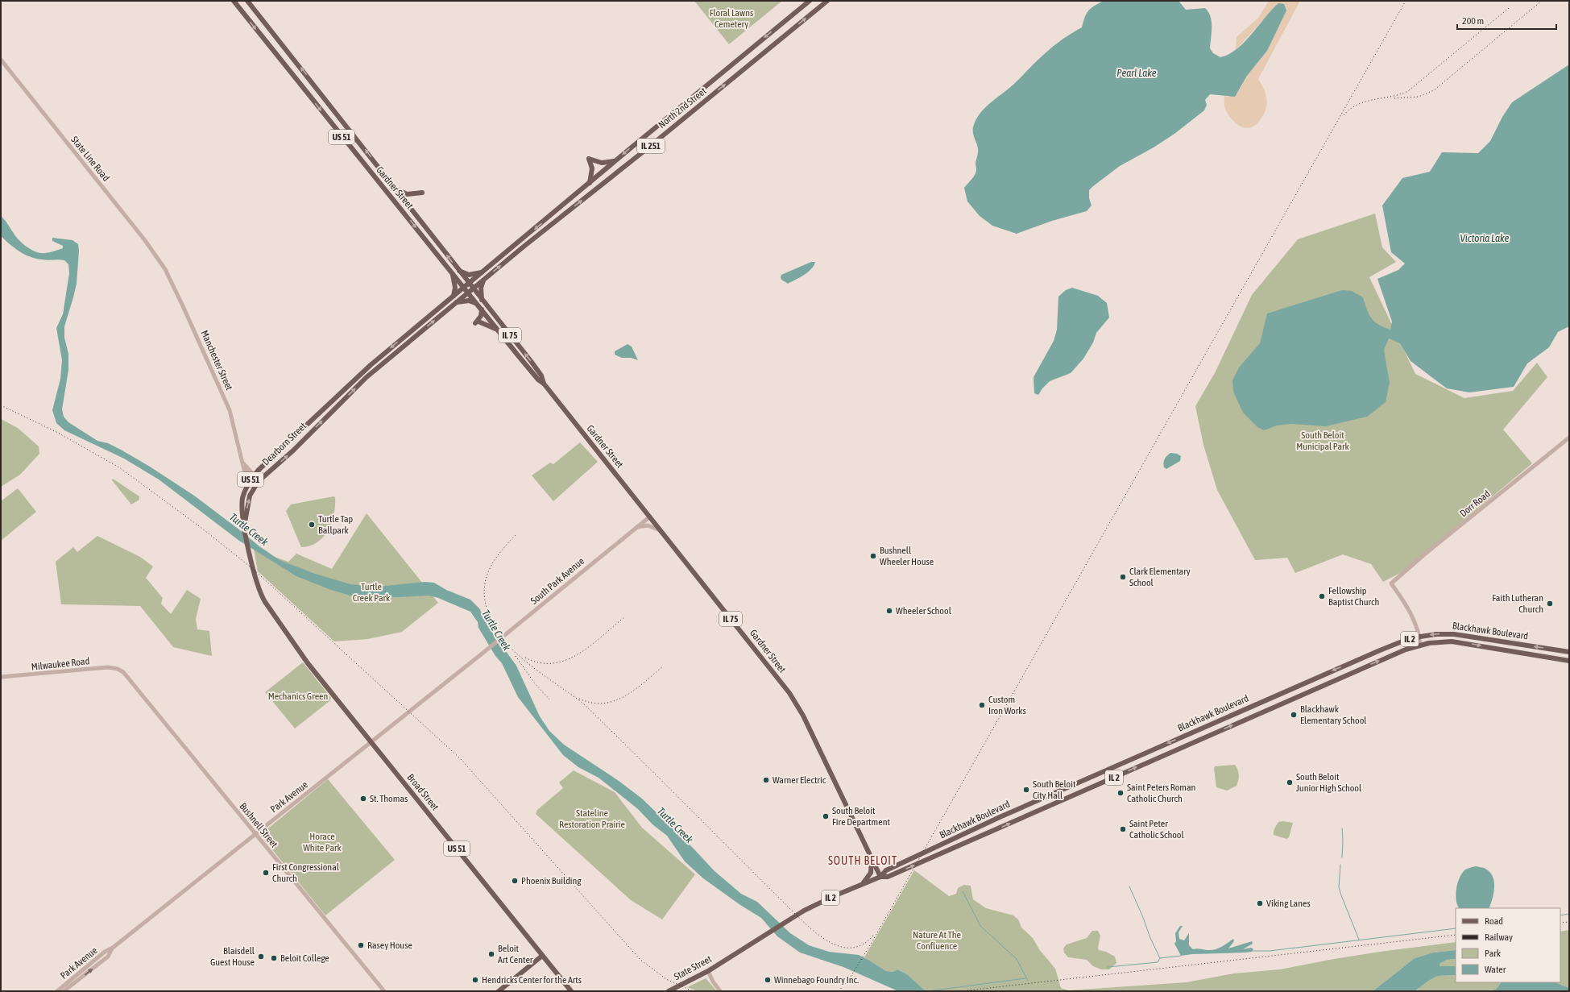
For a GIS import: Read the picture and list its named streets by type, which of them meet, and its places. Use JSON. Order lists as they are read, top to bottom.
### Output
{
  "streets": {
    "main road": [
      "North 2nd Street",
      "US 51",
      "IL 251",
      "Gardner Street",
      "IL 75",
      "Dearborn Street",
      "Blackhawk Boulevard",
      "IL 2",
      "Broad Street",
      "State Street"
    ],
    "street": [
      "State Line Road",
      "Manchester Street",
      "Dorr Road",
      "South Park Avenue",
      "Milwaukee Road",
      "Park Avenue",
      "Bushnell Street"
    ]
  },
  "crossings": [
    ["North 2nd Street", "US 51"],
    ["North 2nd Street", "IL 251"],
    ["North 2nd Street", "Gardner Street"],
    ["US 51", "Gardner Street"],
    ["US 51", "Dearborn Street"],
    ["IL 251", "Gardner Street"],
    ["IL 251", "Dearborn Street"],
    ["State Line Road", "Manchester Street"],
    ["Gardner Street", "South Park Avenue"],
    ["Gardner Street", "Blackhawk Boulevard"],
    ["Manchester Street", "Dearborn Street"],
    ["Dearborn Street", "Broad Street"],
    ["Dorr Road", "Blackhawk Boulevard"],
    ["South Park Avenue", "Park Avenue"],
    ["Blackhawk Boulevard", "State Street"],
    ["Milwaukee Road", "Bushnell Street"],
    ["Broad Street", "Park Avenue"],
    ["Park Avenue", "Bushnell Street"]
  ],
  "districts": ["SOUTH BELOIT"],
  "water": ["Pearl Lake", "Victoria Lake", "Turtle Creek"],
  "parks": [
    "Floral Lawns Cemetery",
    "South Beloit Municipal Park",
    "Turtle Creek Park",
    "Mechanics Green",
    "Stateline Restoration Prairie",
    "Horace White Park",
    "Nature At The Confluence"
  ],
  "places": [
    "Turtle Tap Ballpark",
    "Bushnell Wheeler House",
    "Clark Elementary School",
    "Fellowship Baptist Church",
    "Faith Lutheran Church",
    "Wheeler School",
    "Custom Iron Works",
    "Blackhawk Elementary School",
    "Warner Electric",
    "South Beloit Junior High School",
    "South Beloit City Hall",
    "Saint Peters Roman Catholic Church",
    "St. Thomas",
    "South Beloit Fire Department",
    "Saint Peter Catholic School",
    "First Congressional Church",
    "Phoenix Building",
    "Viking Lanes",
    "Rasey House",
    "Beloit Art Center",
    "Blaisdell Guest House",
    "Beloit College",
    "Hendricks Center for the Arts",
    "Winnebago Foundry Inc."
  ],
  "legend": [
    "Road",
    "Railway",
    "Park",
    "Water"
  ],
  "scale_bar": "200 m"
}
